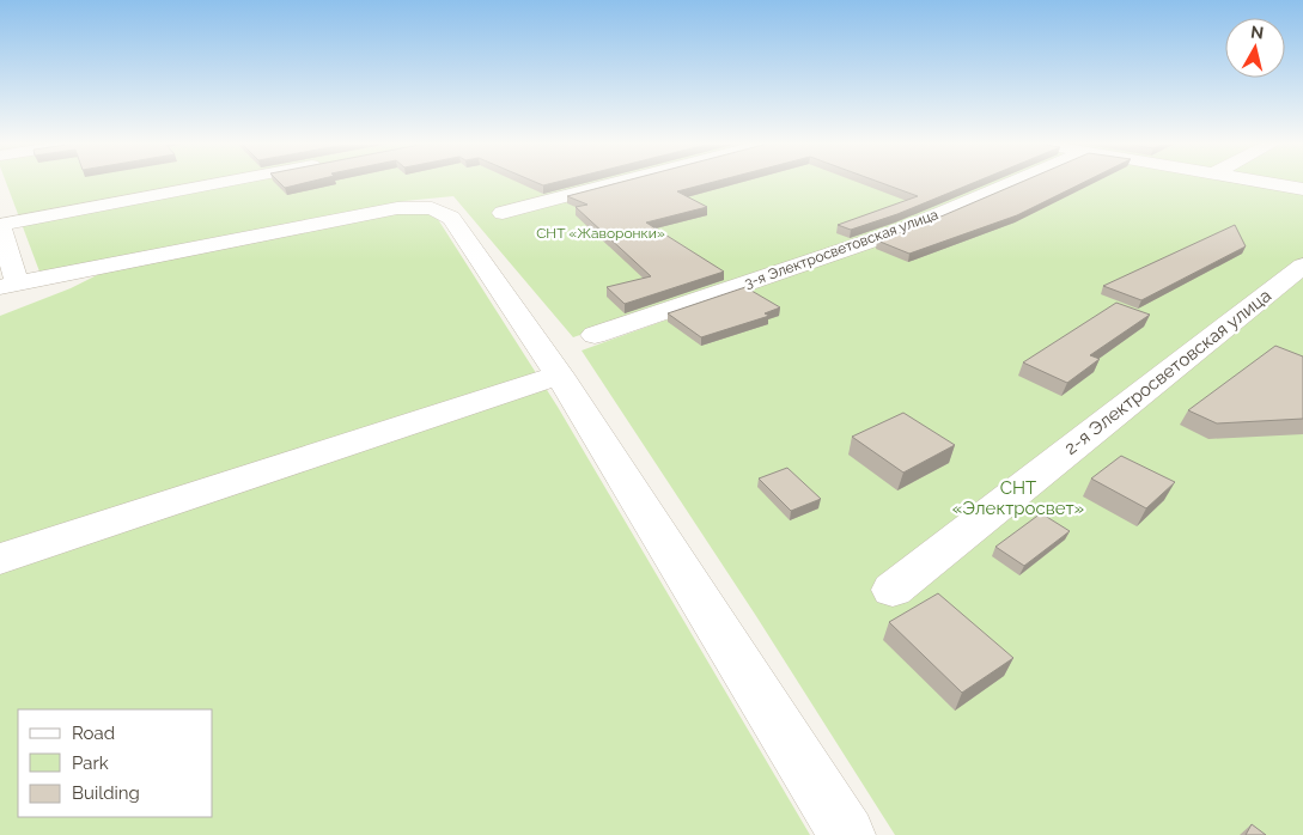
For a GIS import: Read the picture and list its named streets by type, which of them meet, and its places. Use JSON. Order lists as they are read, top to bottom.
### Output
{
  "streets": {
    "street": ["3-я Электросветовская улица", "2-я Электросветовская улица"]
  },
  "parks": ["СНТ «Жаворонки»", "СНТ «Электросвет»"],
  "legend": ["Road", "Park", "Building"],
  "north": "top"
}
